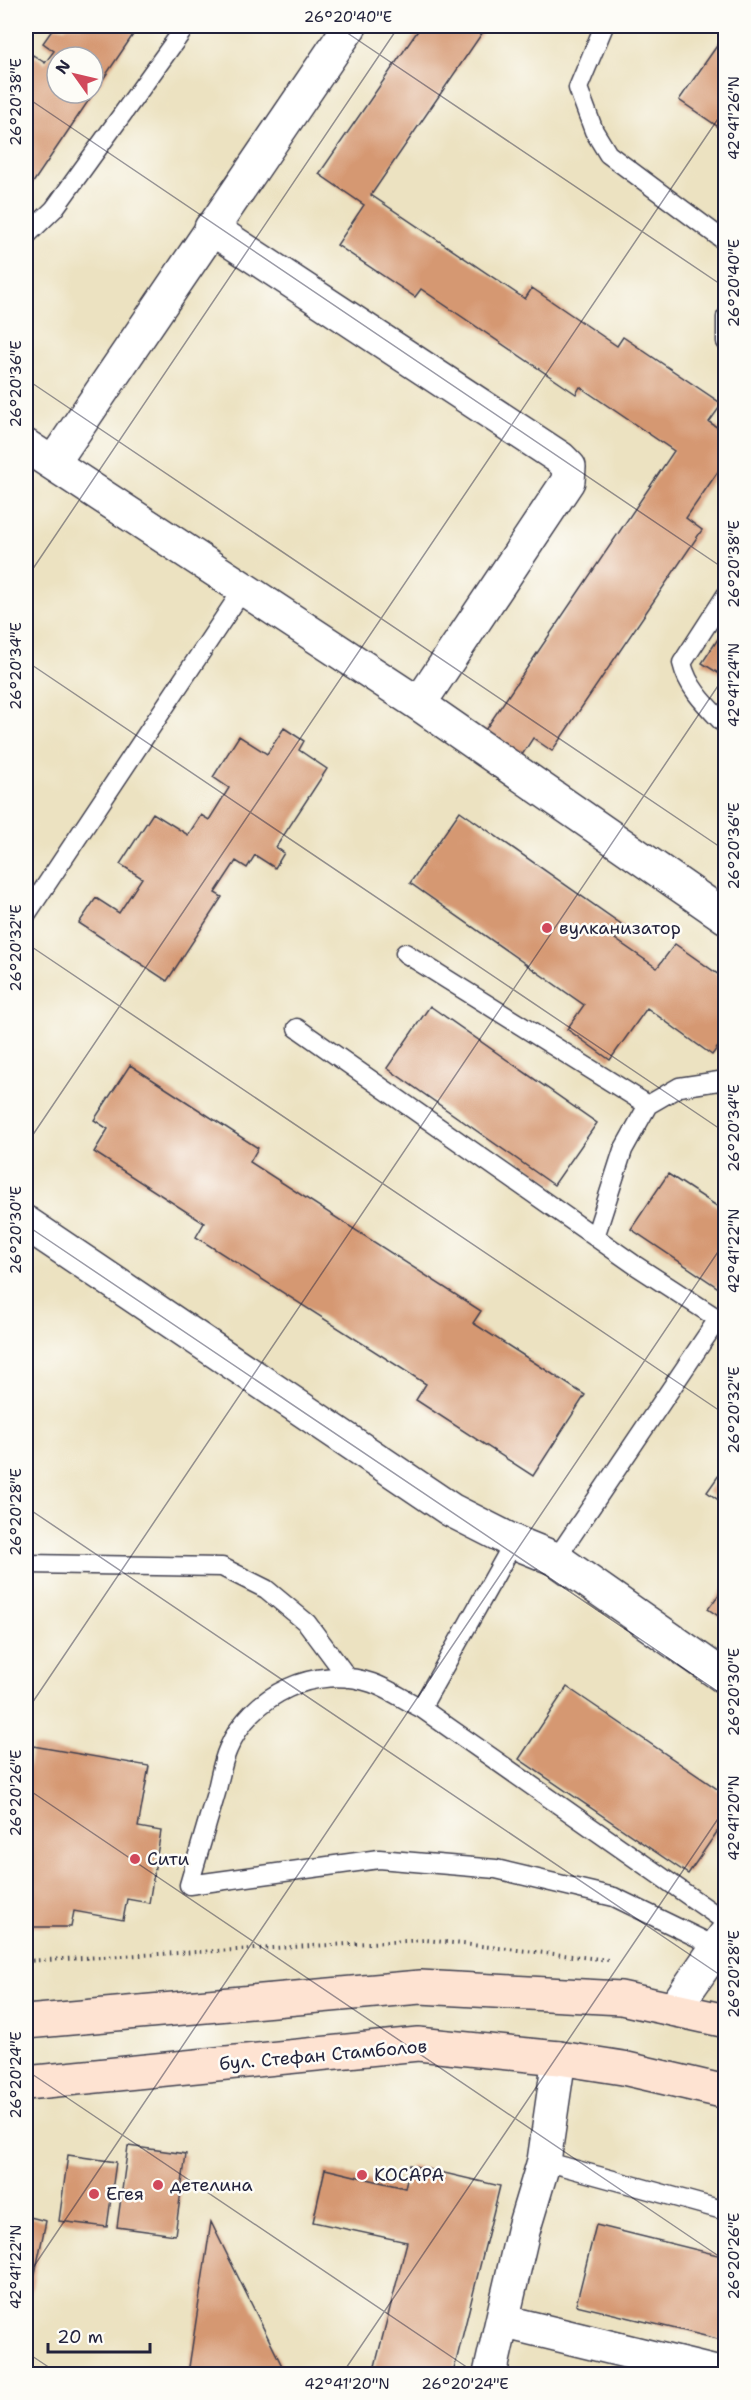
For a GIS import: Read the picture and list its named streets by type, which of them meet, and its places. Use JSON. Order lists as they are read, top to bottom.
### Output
{
  "streets": {
    "main road": ["бул. Стефан Стамболов"]
  },
  "places": [
    "вулканизатор",
    "Сити",
    "КОСАРА",
    "детелина",
    "Егея"
  ],
  "scale_bar": "20 m",
  "north": "top left",
  "coordinates": [
    "26°20'40\"E",
    "26°20'38\"E",
    "42°41'26\"N",
    "26°20'36\"E",
    "26°20'34\"E",
    "42°41'24\"N",
    "26°20'32\"E",
    "26°20'30\"E",
    "42°41'22\"N",
    "26°20'28\"E",
    "26°20'26\"E",
    "42°41'20\"N",
    "26°20'24\"E"
  ]
}
